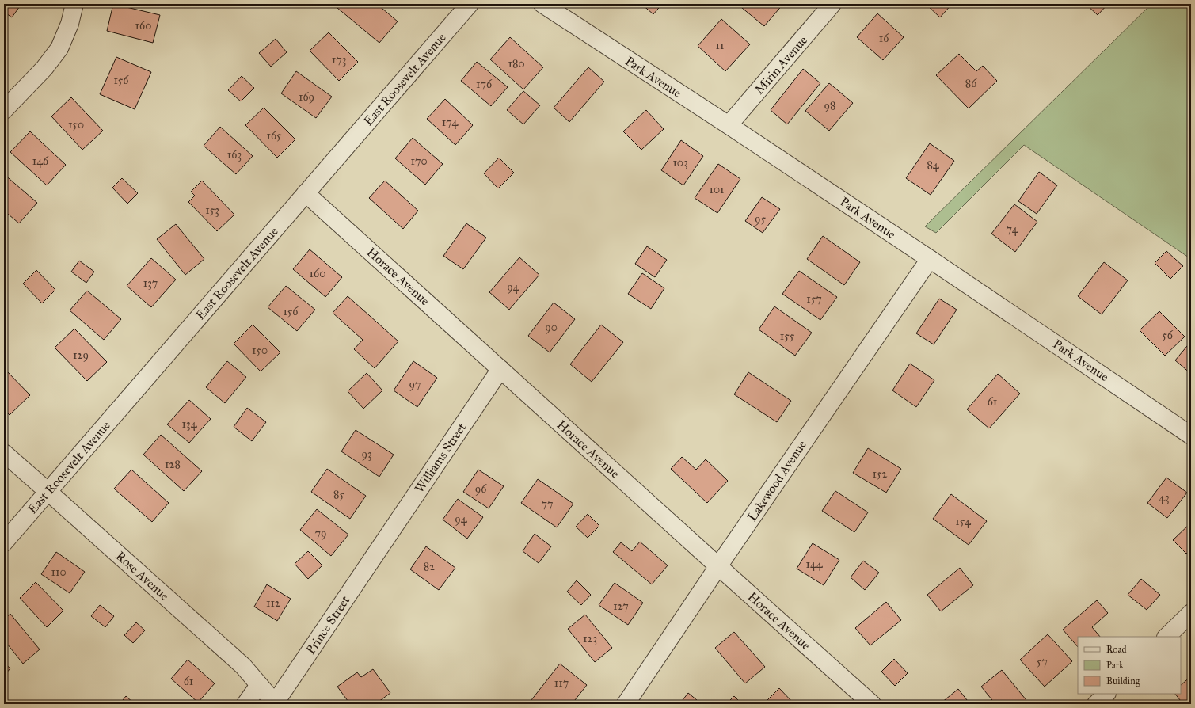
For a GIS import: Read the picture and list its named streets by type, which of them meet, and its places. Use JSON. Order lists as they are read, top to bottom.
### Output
{
  "streets": {
    "street": [
      "Mirin Avenue",
      "Park Avenue",
      "East Roosevelt Avenue",
      "Horace Avenue",
      "Williams Street",
      "Lakewood Avenue",
      "Rose Avenue",
      "Prince Street"
    ]
  },
  "crossings": [
    ["Mirin Avenue", "Park Avenue"],
    ["Park Avenue", "Lakewood Avenue"],
    ["East Roosevelt Avenue", "Horace Avenue"],
    ["East Roosevelt Avenue", "Rose Avenue"],
    ["Horace Avenue", "Williams Street"],
    ["Horace Avenue", "Lakewood Avenue"],
    ["Williams Street", "Prince Street"],
    ["Rose Avenue", "Prince Street"]
  ],
  "house_numbers": [
    "160",
    "16",
    "11",
    "173",
    "180",
    "156",
    "86",
    "176",
    "169",
    "98",
    "174",
    "150",
    "165",
    "163",
    "146",
    "170",
    "103",
    "84",
    "101",
    "153",
    "95",
    "74",
    "160",
    "137",
    "94",
    "157",
    "156",
    "90",
    "56",
    "155",
    "150",
    "129",
    "97",
    "61",
    "134",
    "93",
    "128",
    "152",
    "96",
    "85",
    "43",
    "77",
    "94",
    "154",
    "79",
    "144",
    "82",
    "110",
    "112",
    "127",
    "123",
    "57",
    "61",
    "117"
  ],
  "legend": ["Road", "Park", "Building"]
}
